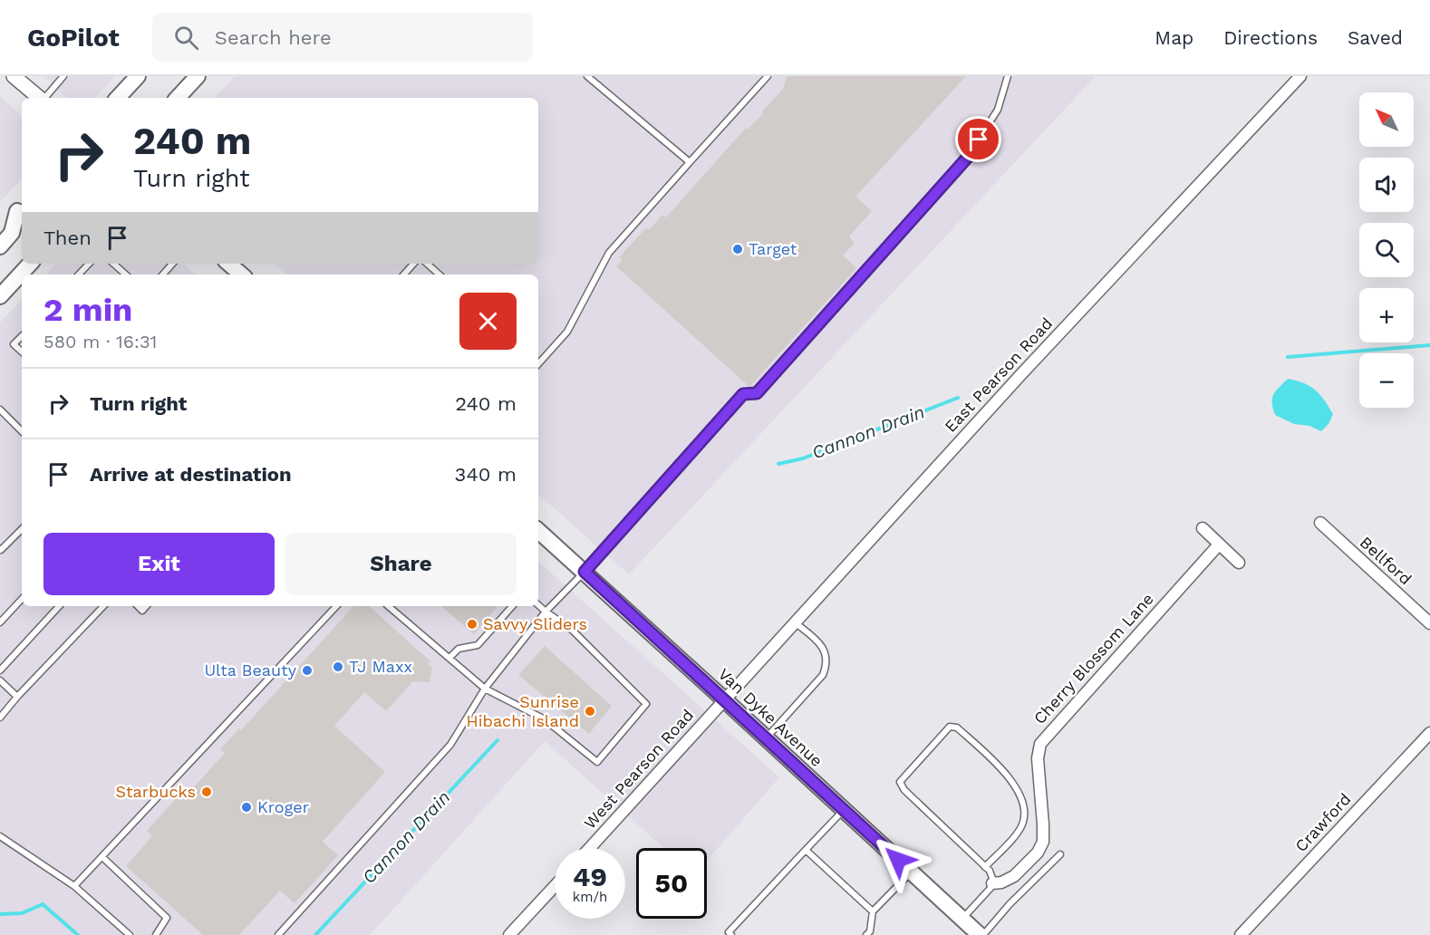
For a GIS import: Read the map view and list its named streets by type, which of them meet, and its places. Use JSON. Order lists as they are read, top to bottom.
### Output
{
  "streets": {
    "main road": ["Van Dyke Avenue"],
    "street": [
      "East Pearson Road",
      "Bellford",
      "Cherry Blossom Lane",
      "West Pearson Road",
      "Crawford"
    ]
  },
  "crossings": [
    ["East Pearson Road", "Van Dyke Avenue"],
    ["East Pearson Road", "West Pearson Road"],
    ["Van Dyke Avenue", "West Pearson Road"]
  ],
  "water": ["Cannon Drain"],
  "places": [
    "Target",
    "Savvy Sliders",
    "TJ Maxx",
    "Ulta Beauty",
    "Sunrise Hibachi Island",
    "Starbucks",
    "Kroger"
  ],
  "north": "top left",
  "page": {
    "header": "GoPilot",
    "search": "Search here",
    "nav": ["Map", "Directions", "Saved"],
    "map_buttons": ["+", "−"],
    "turn": ["240 m", "Turn right"],
    "then": "Then",
    "heading": ["2 min", "580 m · 16:31"],
    "list": [
      {
        "name": "Turn right",
        "value": "240 m"
      },
      {
        "name": "Arrive at destination",
        "value": "340 m"
      }
    ],
    "buttons": ["Exit", "Share"],
    "speed": "49 km/h",
    "limit": "50"
  }
}
